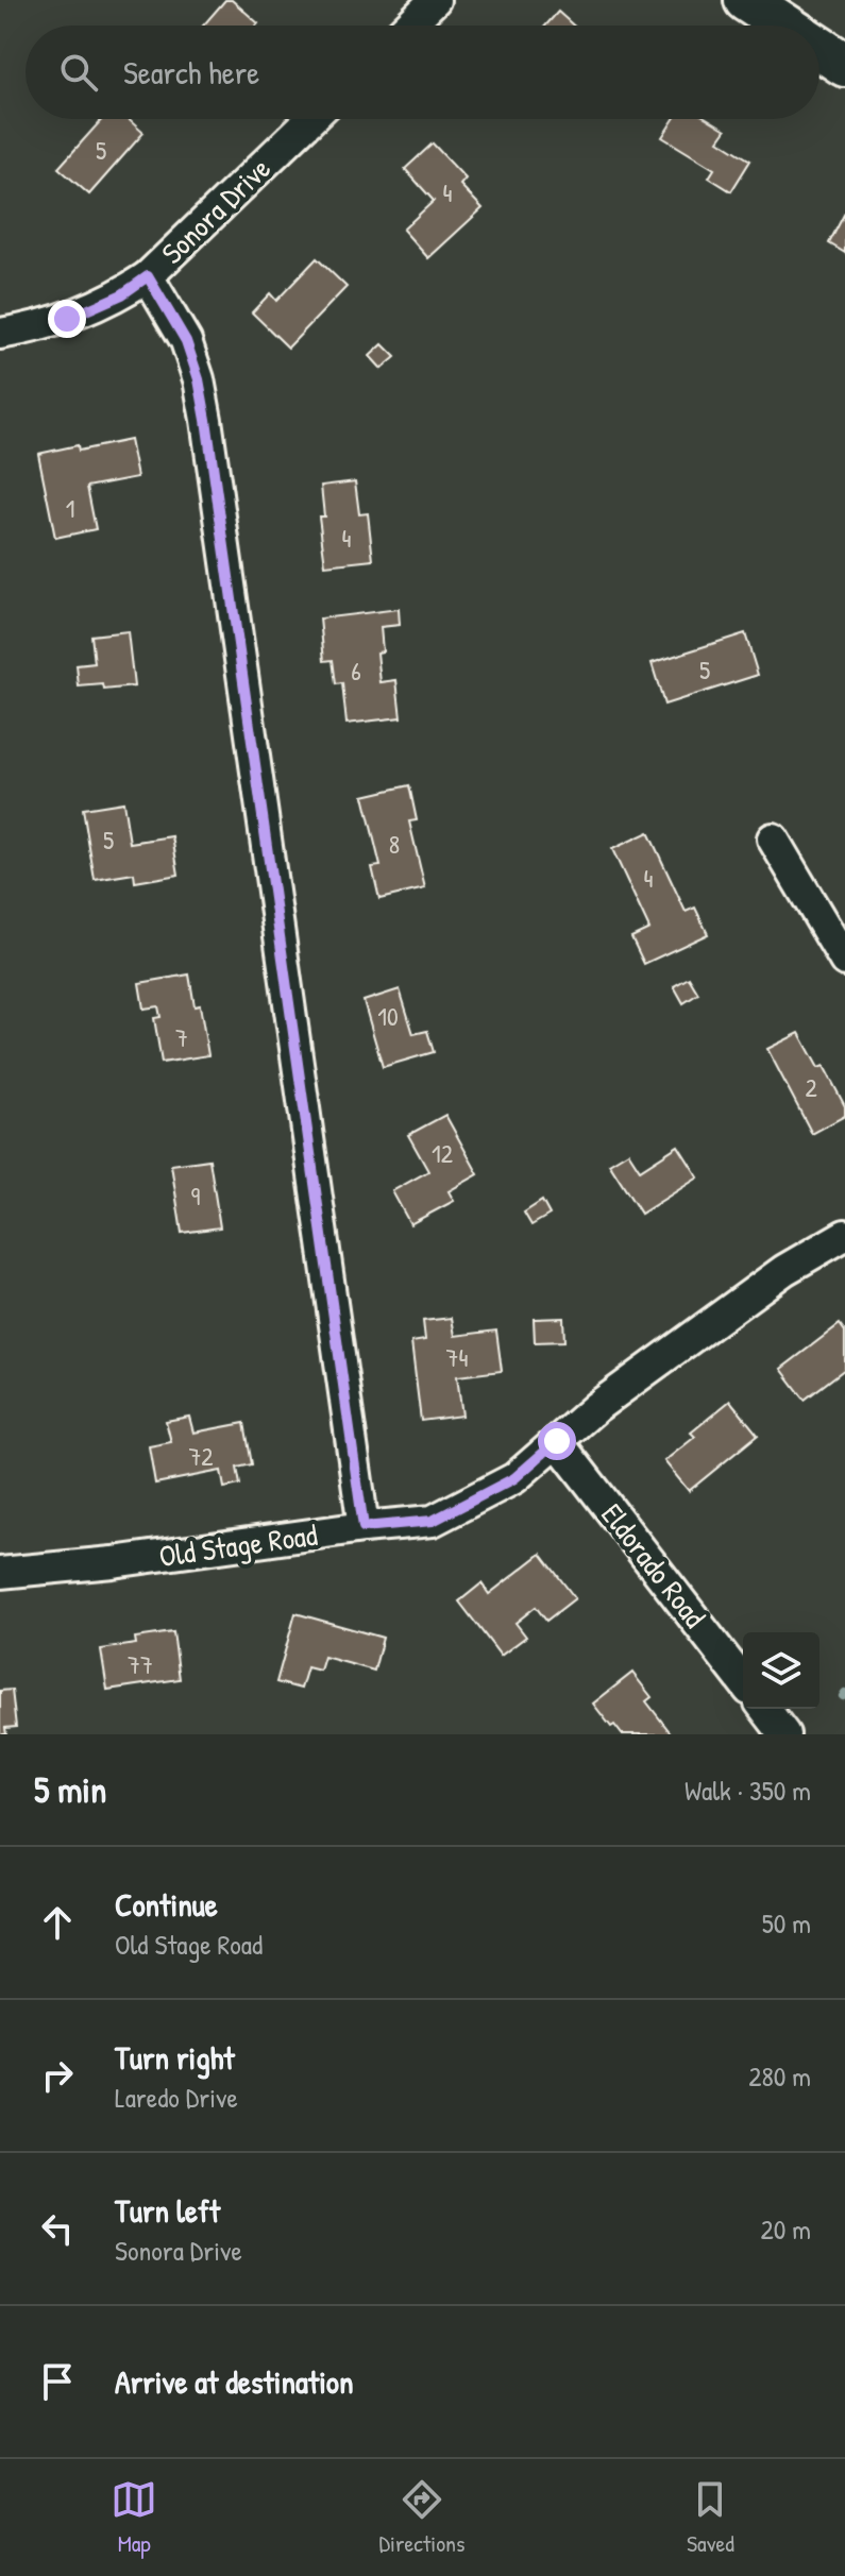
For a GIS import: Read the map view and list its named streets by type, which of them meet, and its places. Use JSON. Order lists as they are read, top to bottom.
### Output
{
  "streets": {
    "street": ["Sonora Drive", "Old Stage Road", "Eldorado Road"]
  },
  "crossings": [
    ["Old Stage Road", "Eldorado Road"]
  ],
  "house_numbers": [
    "5",
    "4",
    "1",
    "4",
    "5",
    "6",
    "5",
    "8",
    "4",
    "10",
    "7",
    "2",
    "12",
    "9",
    "74",
    "72",
    "77"
  ],
  "page": {
    "search": "Search here",
    "heading": ["5 min", "Walk · 350 m"],
    "list": [
      ["Continue", "Old Stage Road", "50 m"],
      ["Turn right", "Laredo Drive", "280 m"],
      ["Turn left", "Sonora Drive", "20 m"],
      "Arrive at destination"
    ],
    "nav": ["Map", "Directions", "Saved"]
  }
}
